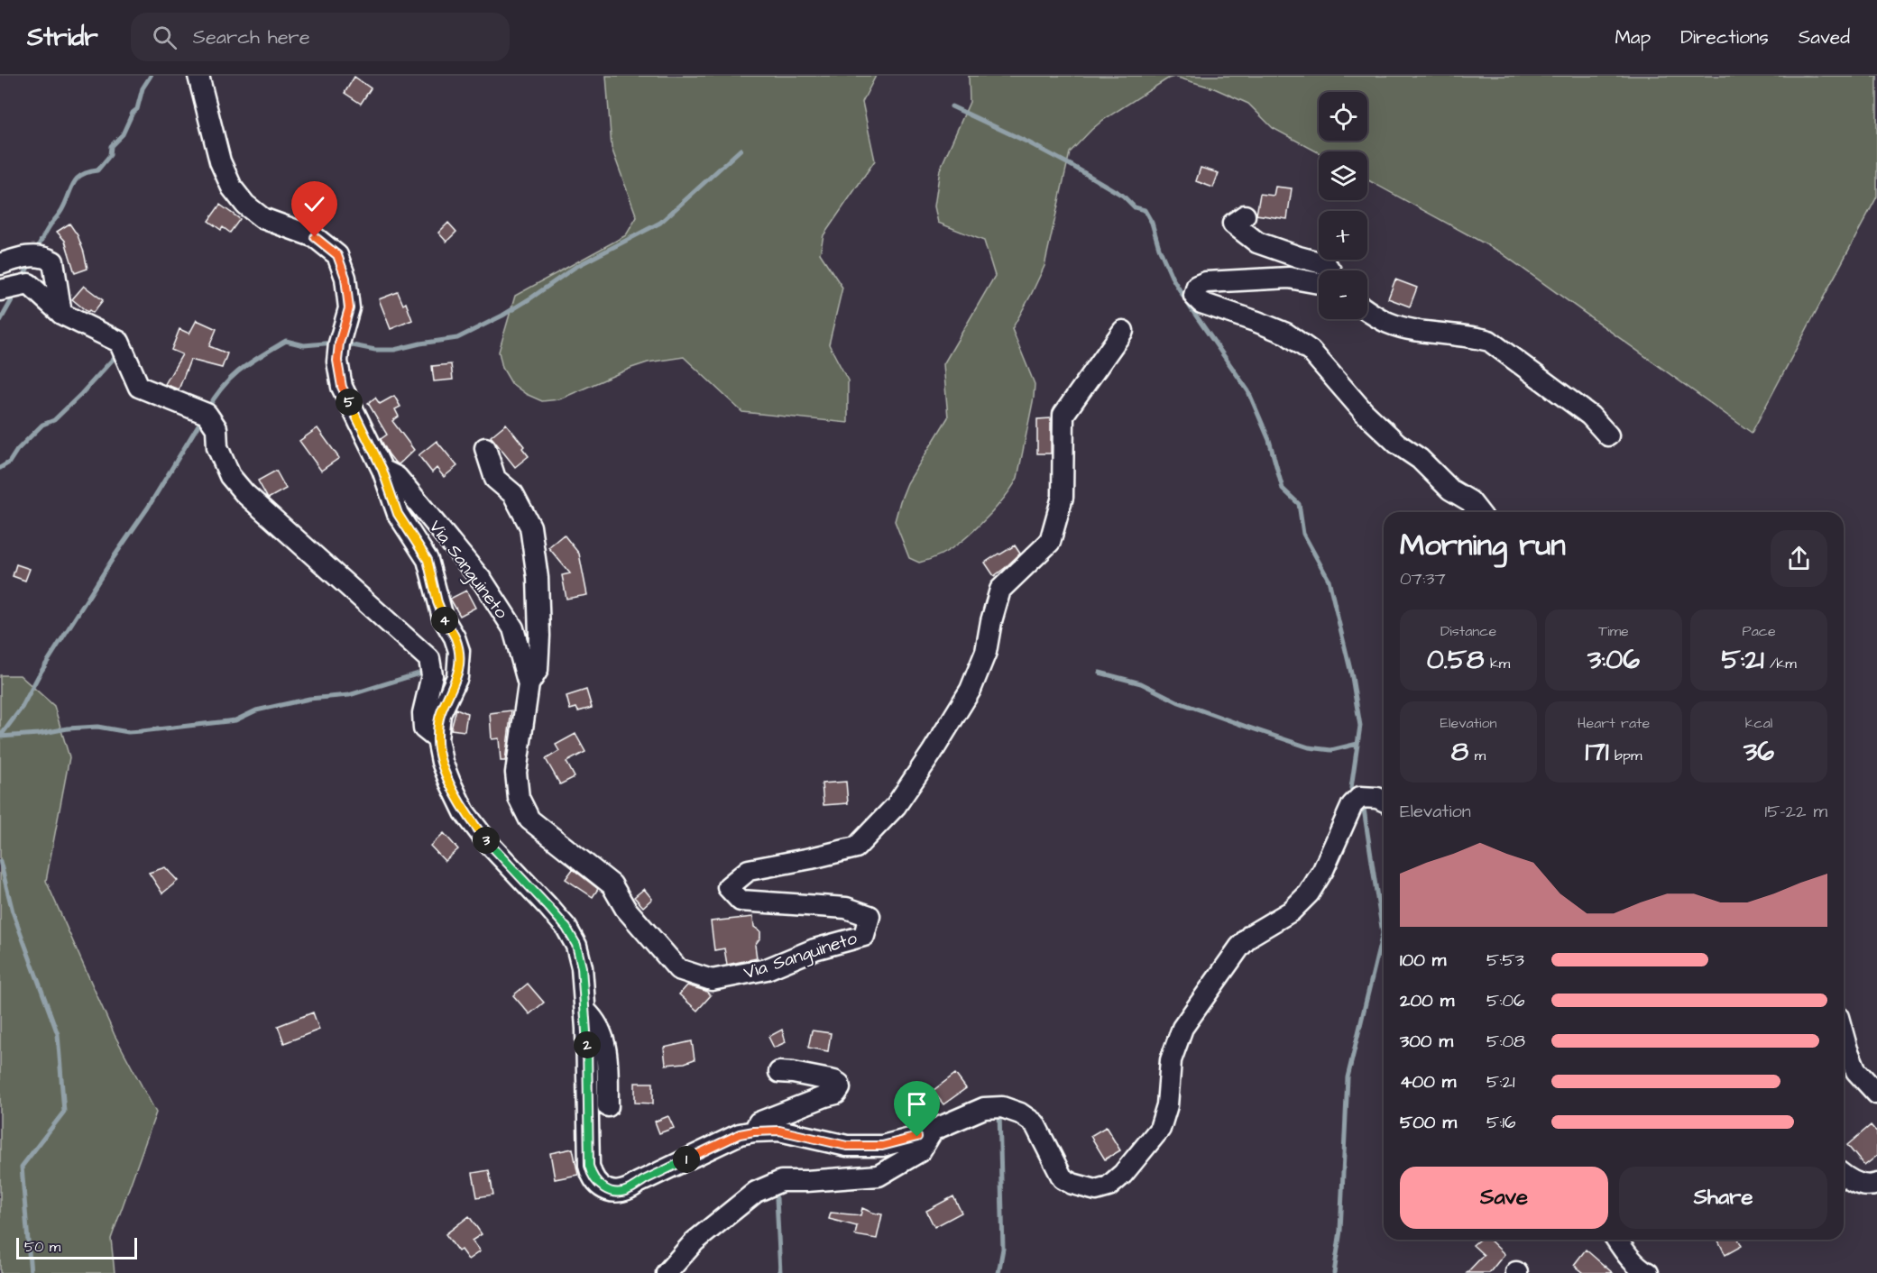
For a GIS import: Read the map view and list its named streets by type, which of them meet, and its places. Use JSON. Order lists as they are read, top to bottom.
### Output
{
  "streets": {
    "street": ["Via Sanguineto"]
  },
  "scale_bar": "50 m",
  "page": {
    "header": "Stridr",
    "search": "Search here",
    "nav": ["Map", "Directions", "Saved"],
    "map_buttons": ["+", "−"],
    "pins": [
      "5",
      "4",
      "3",
      "2",
      "1"
    ],
    "heading": ["Morning run", "07:37"],
    "stats": [
      ["Distance", "0.58 km"],
      ["Time", "3:06"],
      ["Pace", "5:21 /km"],
      ["Elevation", "8 m"],
      ["Heart rate", "171 bpm"],
      ["kcal", "36"]
    ],
    "chart": ["Elevation", "15–22 m"],
    "list": [
      {
        "name": "100 m",
        "note": "5:53"
      },
      {
        "name": "200 m",
        "note": "5:06"
      },
      {
        "name": "300 m",
        "note": "5:08"
      },
      {
        "name": "400 m",
        "note": "5:21"
      },
      {
        "name": "500 m",
        "note": "5:16"
      }
    ],
    "buttons": ["Save", "Share"],
    "scale": "50 m"
  }
}
